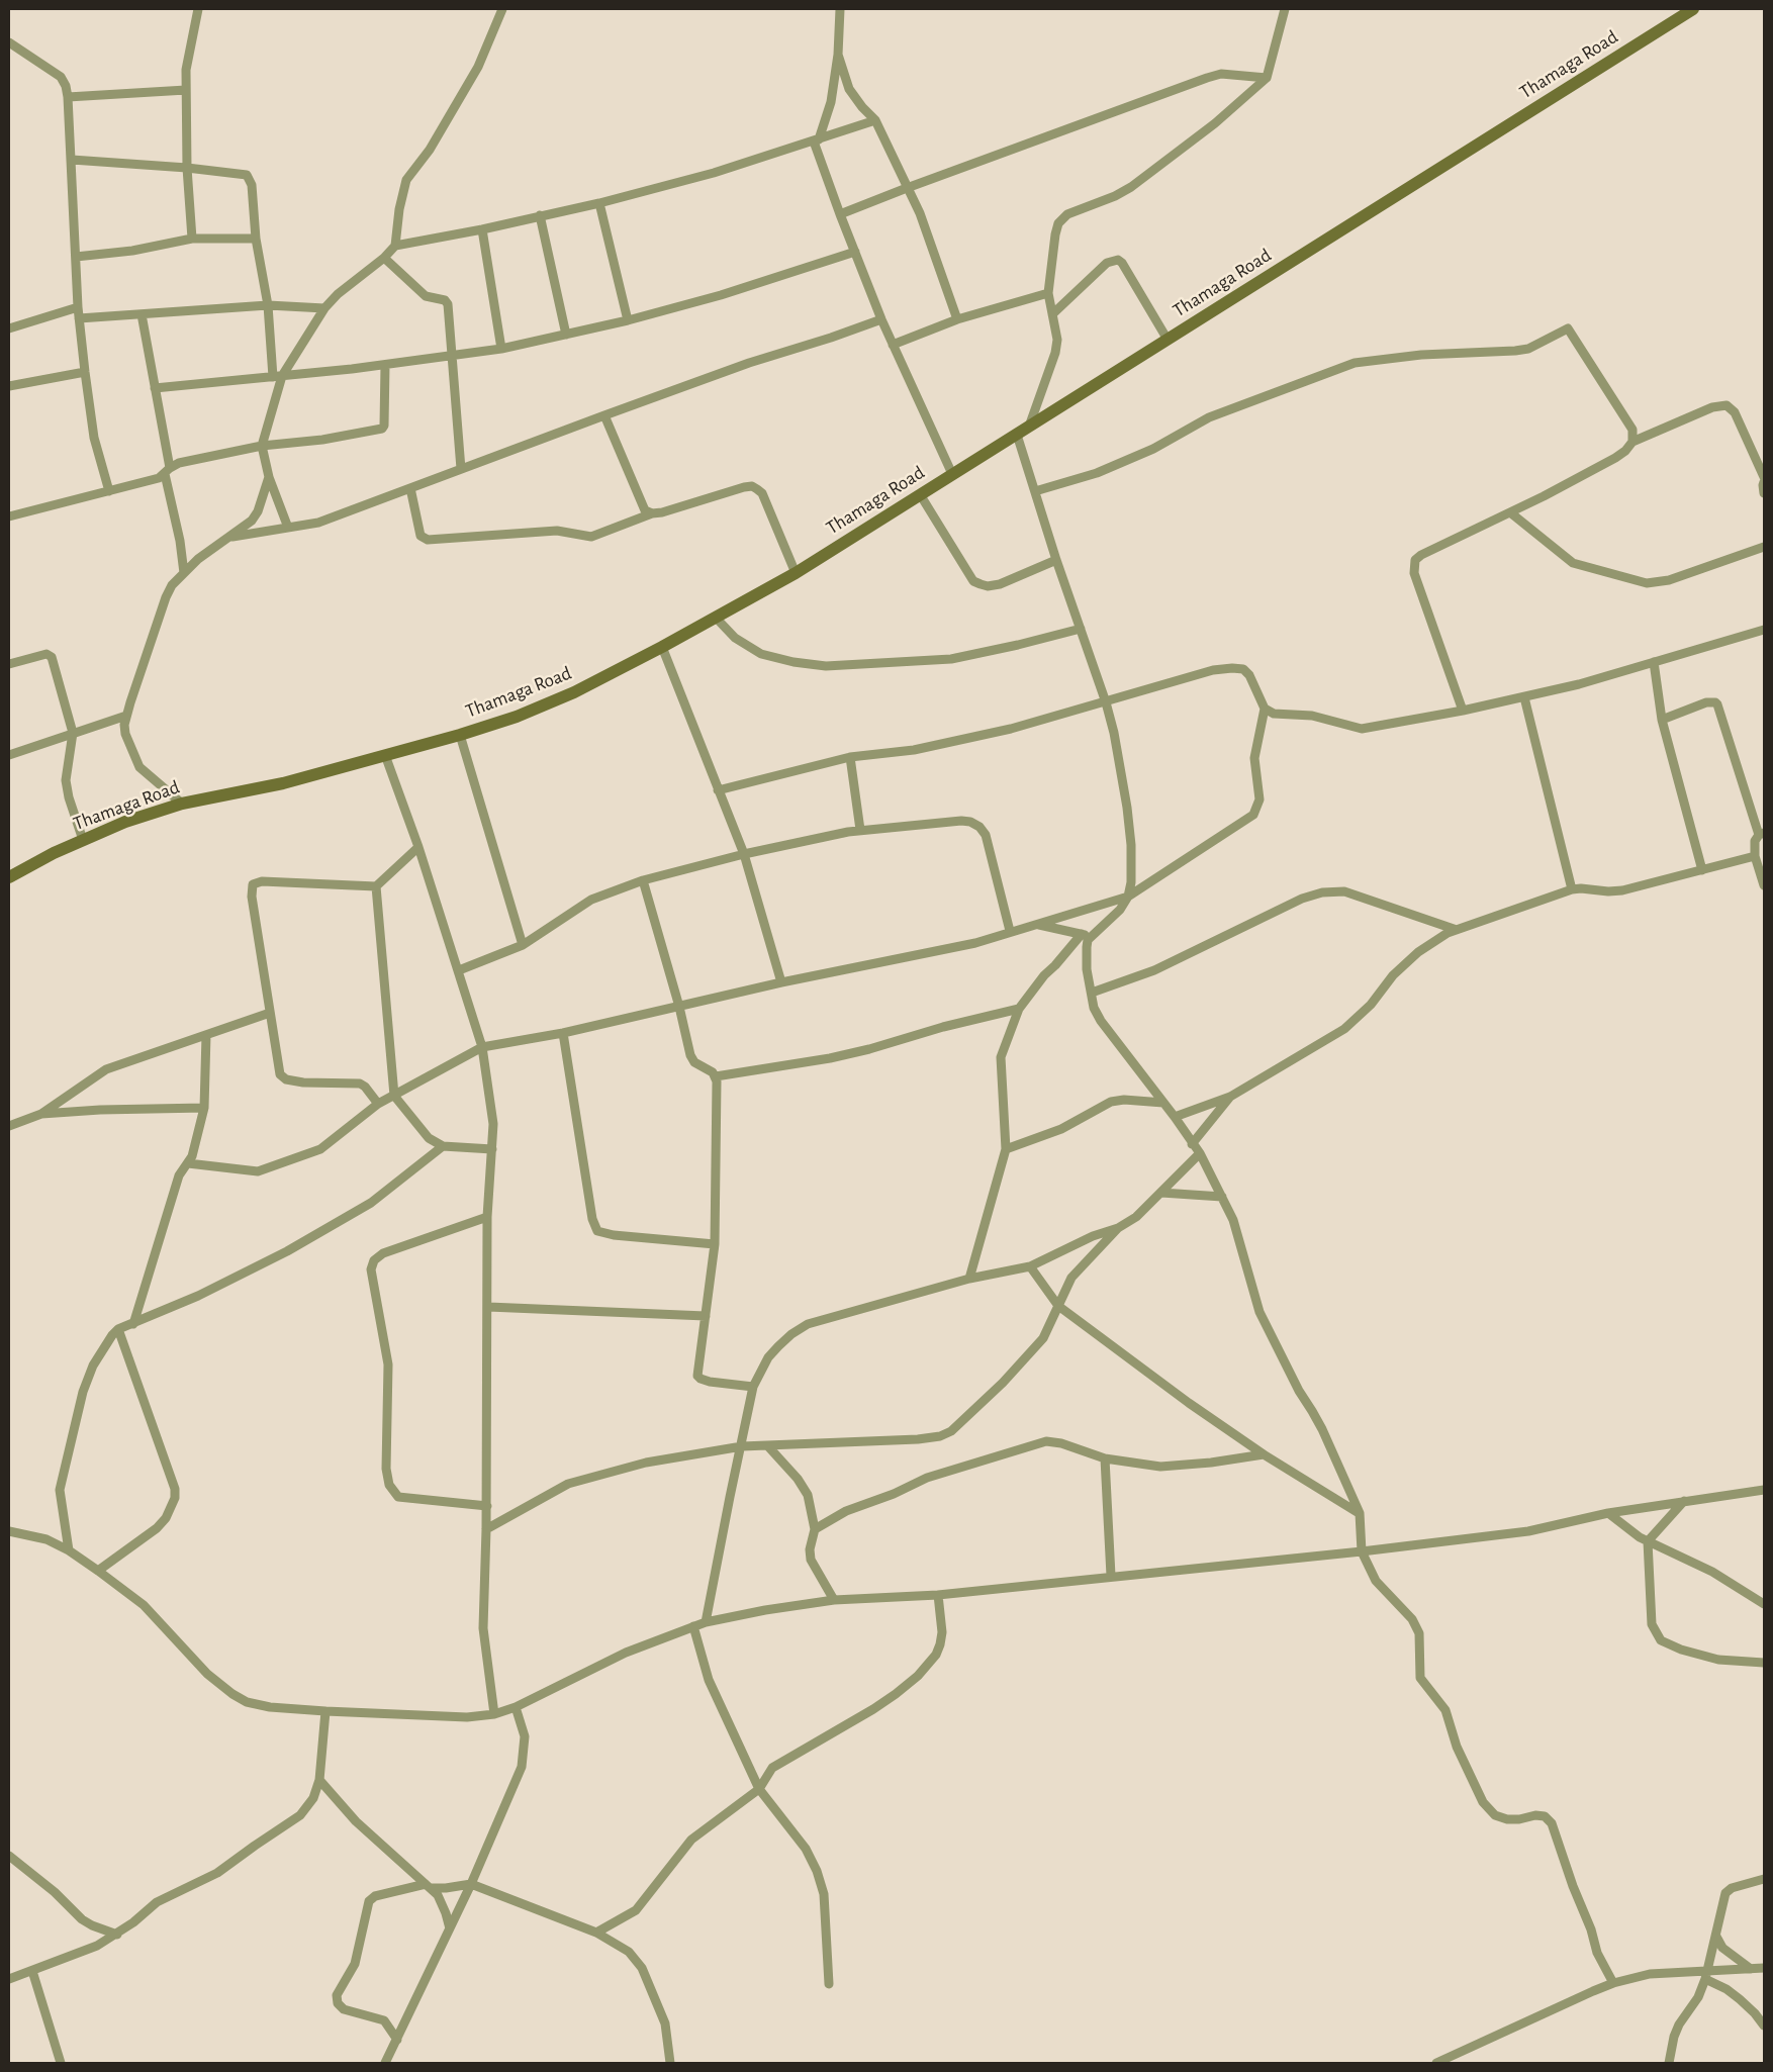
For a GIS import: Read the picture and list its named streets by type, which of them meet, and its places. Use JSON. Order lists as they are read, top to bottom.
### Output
{
  "streets": {
    "main road": ["Thamaga Road"]
  }
}
